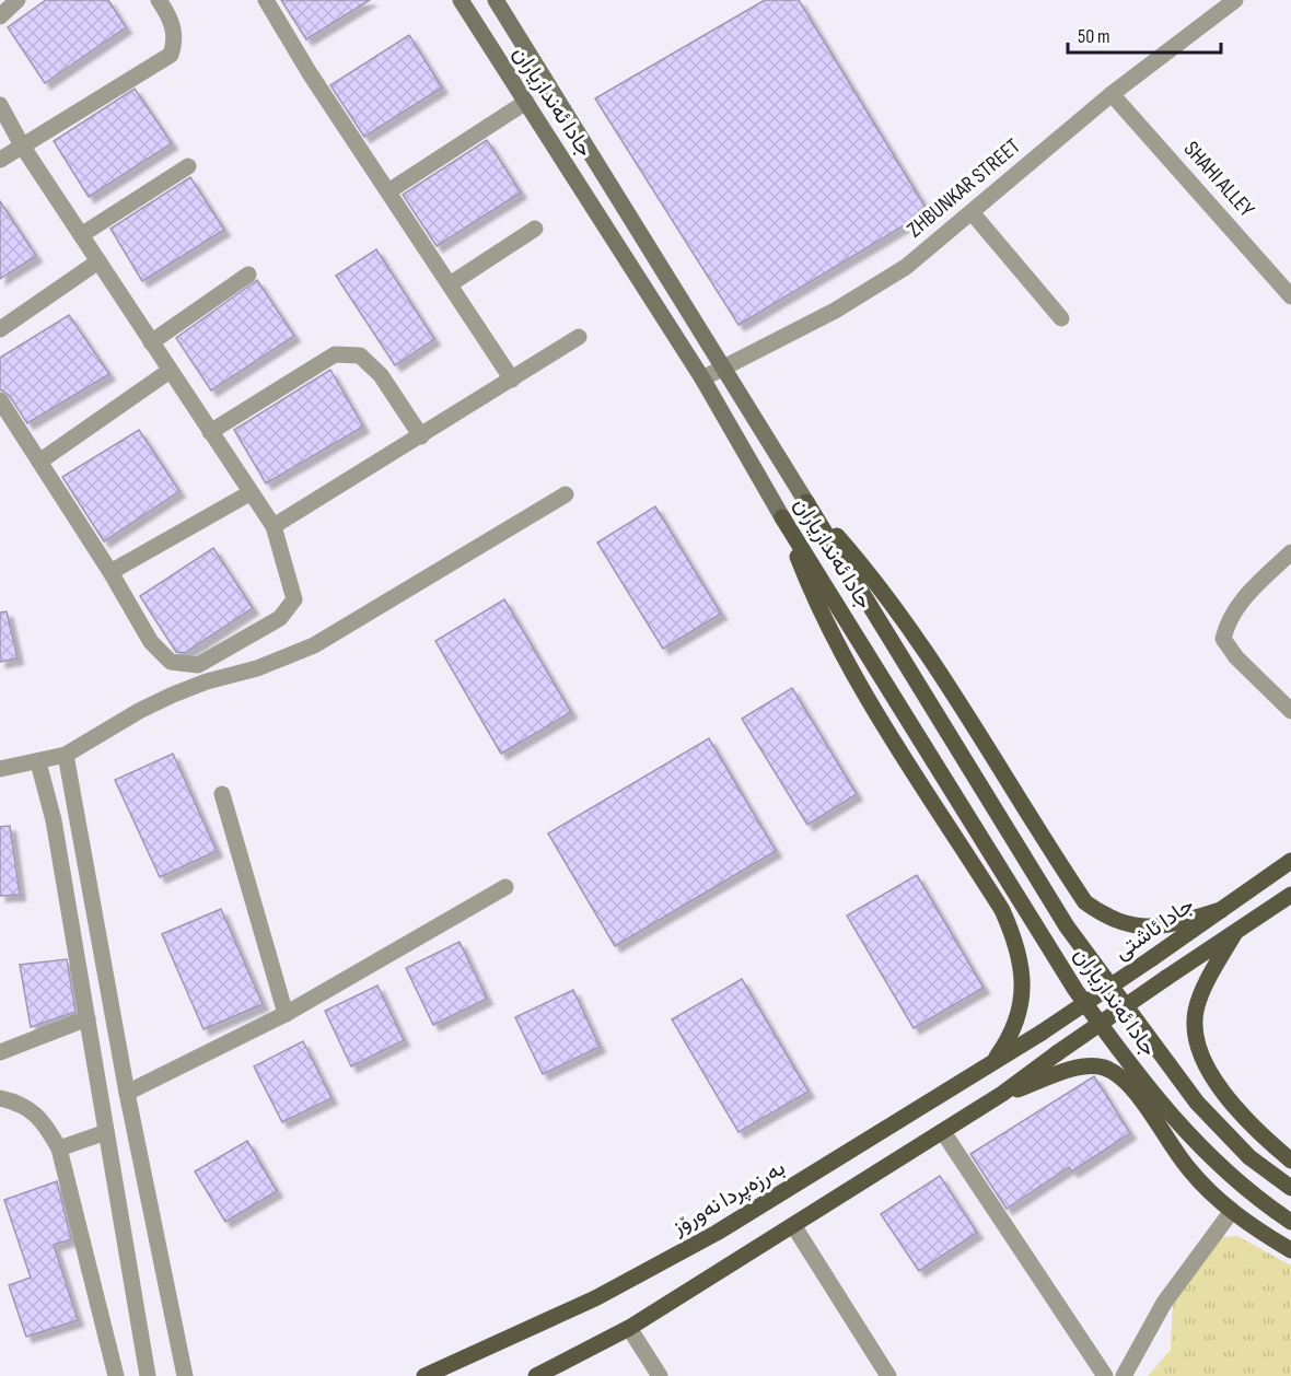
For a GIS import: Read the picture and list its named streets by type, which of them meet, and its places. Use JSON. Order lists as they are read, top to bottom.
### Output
{
  "streets": {
    "main road": ["جادا ئەندازیاران", "جادا ئاشتی", "بەرزەپردا نەورۆز"],
    "street": ["SHAHI ALLEY", "ZHBUNKAR STREET"]
  },
  "crossings": [
    ["جادا ئەندازیاران", "ZHBUNKAR STREET"],
    ["SHAHI ALLEY", "ZHBUNKAR STREET"],
    ["جادا ئاشتی", "بەرزەپردا نەورۆز"]
  ],
  "scale_bar": "50 m"
}
